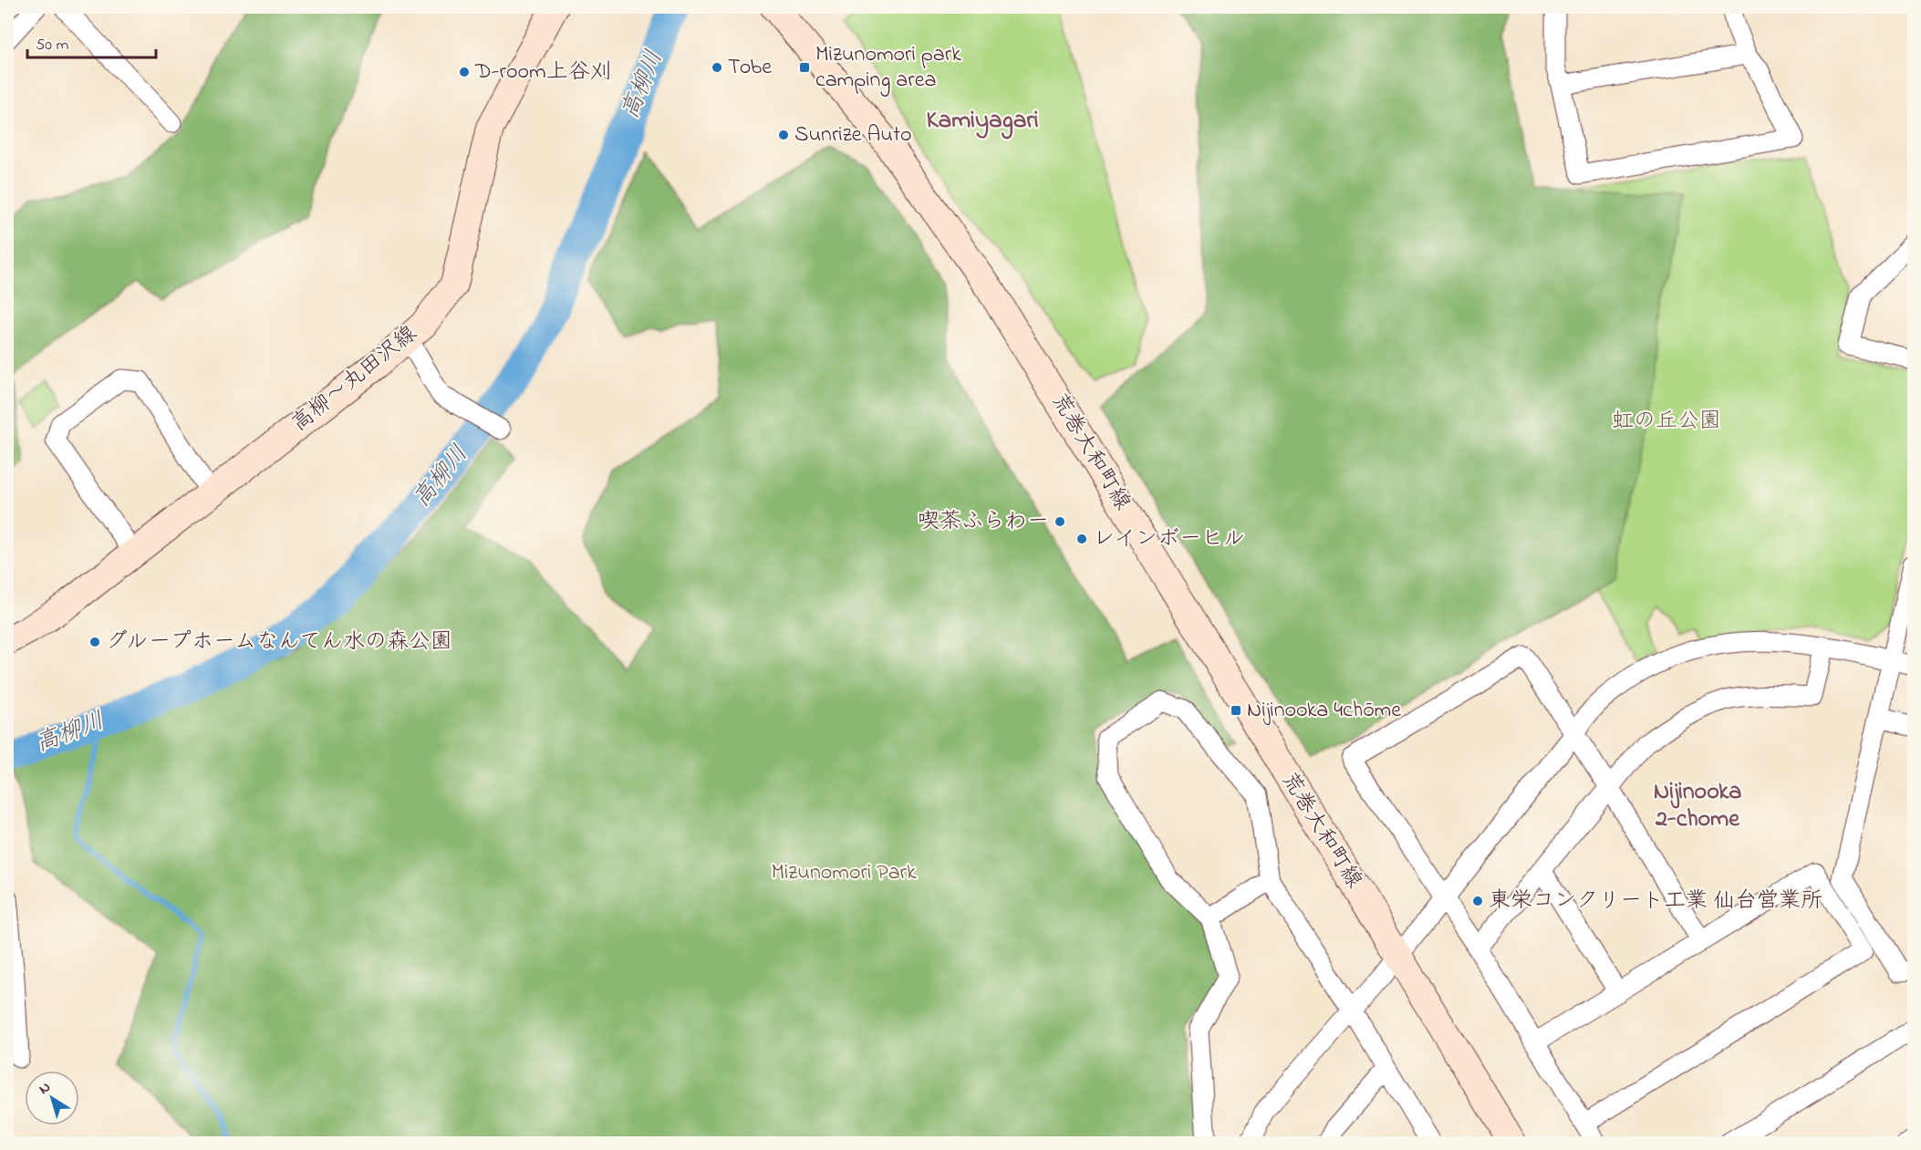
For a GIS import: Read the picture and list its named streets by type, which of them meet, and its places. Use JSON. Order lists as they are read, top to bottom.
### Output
{
  "streets": {
    "street": ["高柳～丸田沢線", "荒巻大和町線"]
  },
  "districts": ["Kamiyagari", "Nijinooka 2-chome"],
  "water": ["高柳川"],
  "parks": ["虹の丘公園", "Mizunomori Park"],
  "places": {
    "other": [
      "Tobe",
      "D-room上谷刈",
      "Sunrize Auto",
      "喫茶ふらわー",
      "レインボーヒル",
      "グループホームなんてん水の森公園",
      "東栄コンクリート工業 仙台営業所"
    ],
    "transit": ["Mizunomori park camping area", "Nijinooka 4chōme"]
  },
  "scale_bar": "50 m",
  "north": "top left"
}
